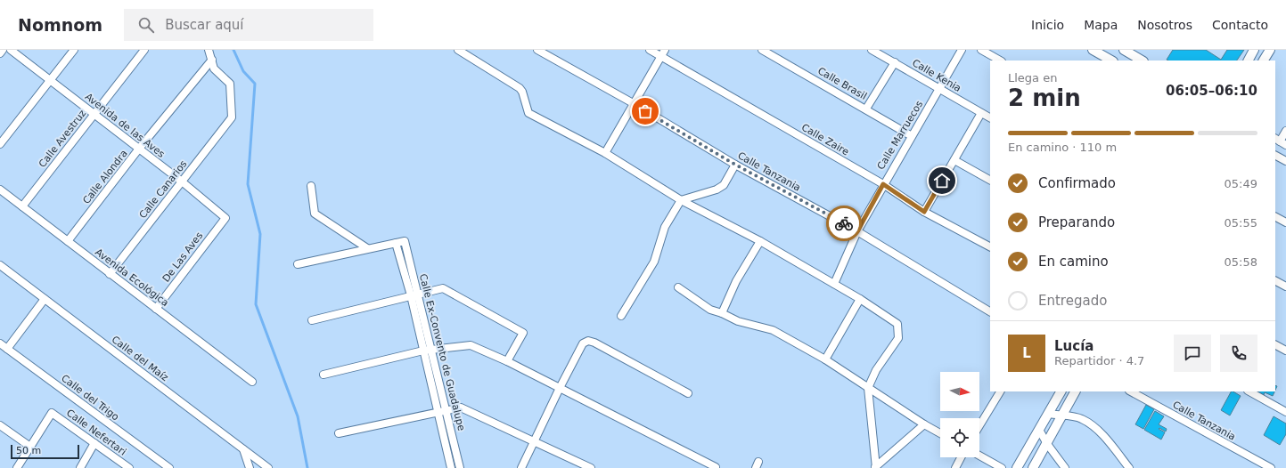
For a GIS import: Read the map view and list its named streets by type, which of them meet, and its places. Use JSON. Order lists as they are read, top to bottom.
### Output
{
  "streets": {
    "street": [
      "Calle Kenia",
      "Calle Brasil",
      "Avenida de las Aves",
      "Calle Marruecos",
      "Calle Avestruz",
      "Calle Zaire",
      "Calle Tanzania",
      "Calle Alondra",
      "Calle Canarios",
      "De Las Aves",
      "Avenida Ecológica",
      "Calle Ex-Convento de Guadalupe",
      "Calle del Maíz",
      "Calle del Trigo",
      "Calle Nefertari"
    ]
  },
  "crossings": [
    ["Calle Kenia", "Calle Marruecos"],
    ["Calle Brasil", "Calle Marruecos"],
    ["Avenida de las Aves", "Calle Avestruz"],
    ["Avenida de las Aves", "Calle Alondra"],
    ["Avenida de las Aves", "Calle Canarios"],
    ["Avenida de las Aves", "De Las Aves"],
    ["Calle Marruecos", "Calle Zaire"],
    ["Calle Marruecos", "Calle Tanzania"],
    ["Calle Avestruz", "Avenida Ecológica"],
    ["Calle Alondra", "Calle Canarios"],
    ["Calle Alondra", "Avenida Ecológica"],
    ["Calle Canarios", "Avenida Ecológica"],
    ["De Las Aves", "Avenida Ecológica"]
  ],
  "scale_bar": "50 m",
  "north": "right",
  "page": {
    "header": "Nomnom",
    "search": "Buscar aquí",
    "nav": [
      "Inicio",
      "Mapa",
      "Nosotros",
      "Contacto"
    ],
    "heading": ["2 min", "Llega en", "06:05–06:10"],
    "panel": ["Lucía", "Repartidor · 4.7"],
    "bar": "En camino · 110 m",
    "list": [
      ["Confirmado", "05:49"],
      ["Preparando", "05:55"],
      ["En camino", "05:58"],
      "Entregado"
    ],
    "round": "L",
    "scale": "50 m"
  }
}
